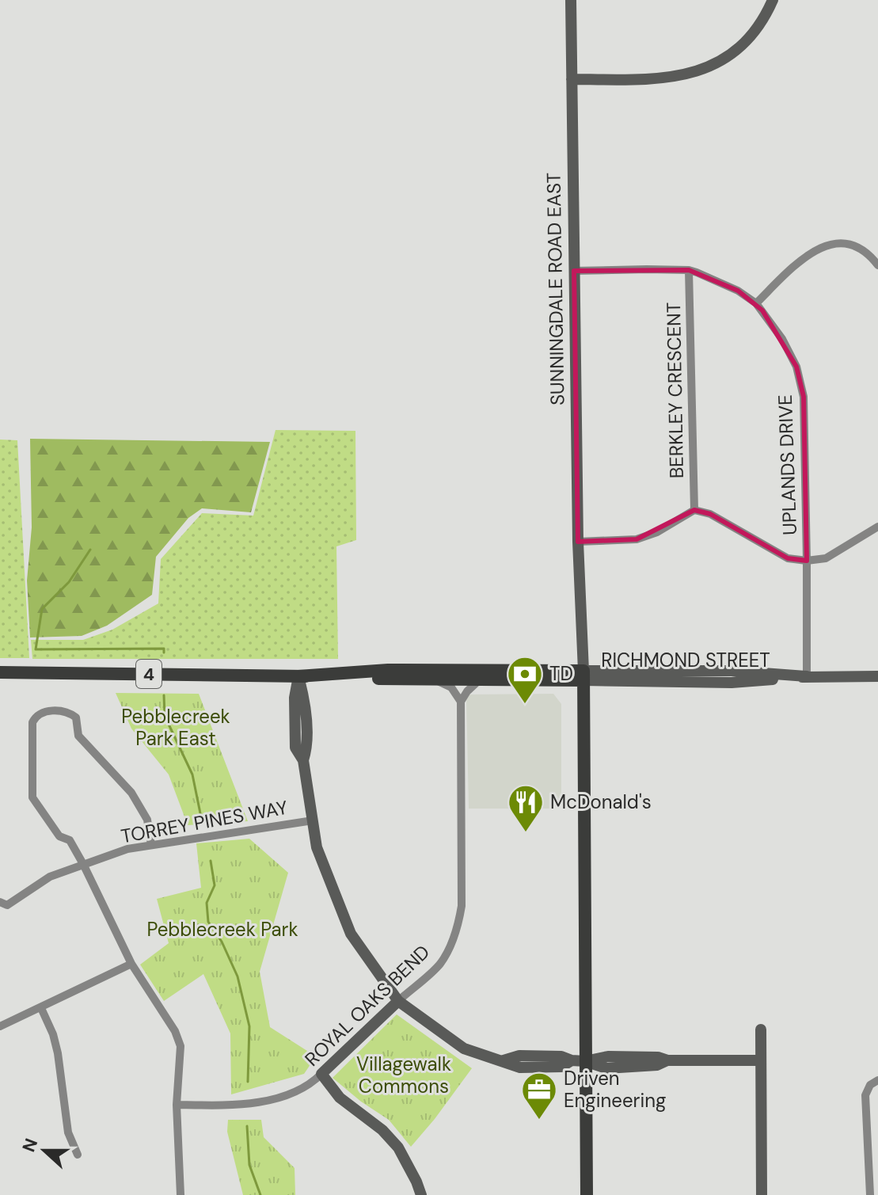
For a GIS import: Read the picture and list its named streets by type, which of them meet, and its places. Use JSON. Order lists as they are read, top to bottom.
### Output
{
  "streets": {
    "main road": ["RICHMOND STREET", "4"],
    "street": [
      "SUNNINGDALE ROAD EAST",
      "BERKLEY CRESCENT",
      "UPLANDS DRIVE",
      "TORREY PINES WAY",
      "ROYAL OAKS BEND"
    ]
  },
  "crossings": [
    ["SUNNINGDALE ROAD EAST", "UPLANDS DRIVE"],
    ["SUNNINGDALE ROAD EAST", "RICHMOND STREET"],
    ["BERKLEY CRESCENT", "UPLANDS DRIVE"],
    ["UPLANDS DRIVE", "RICHMOND STREET"]
  ],
  "parks": ["Pebblecreek Park East", "Pebblecreek Park", "Villagewalk Commons"],
  "places": {
    "bank": ["TD"],
    "restaurant": ["McDonald's"],
    "office": ["Driven Engineering"]
  },
  "north": "left"
}
